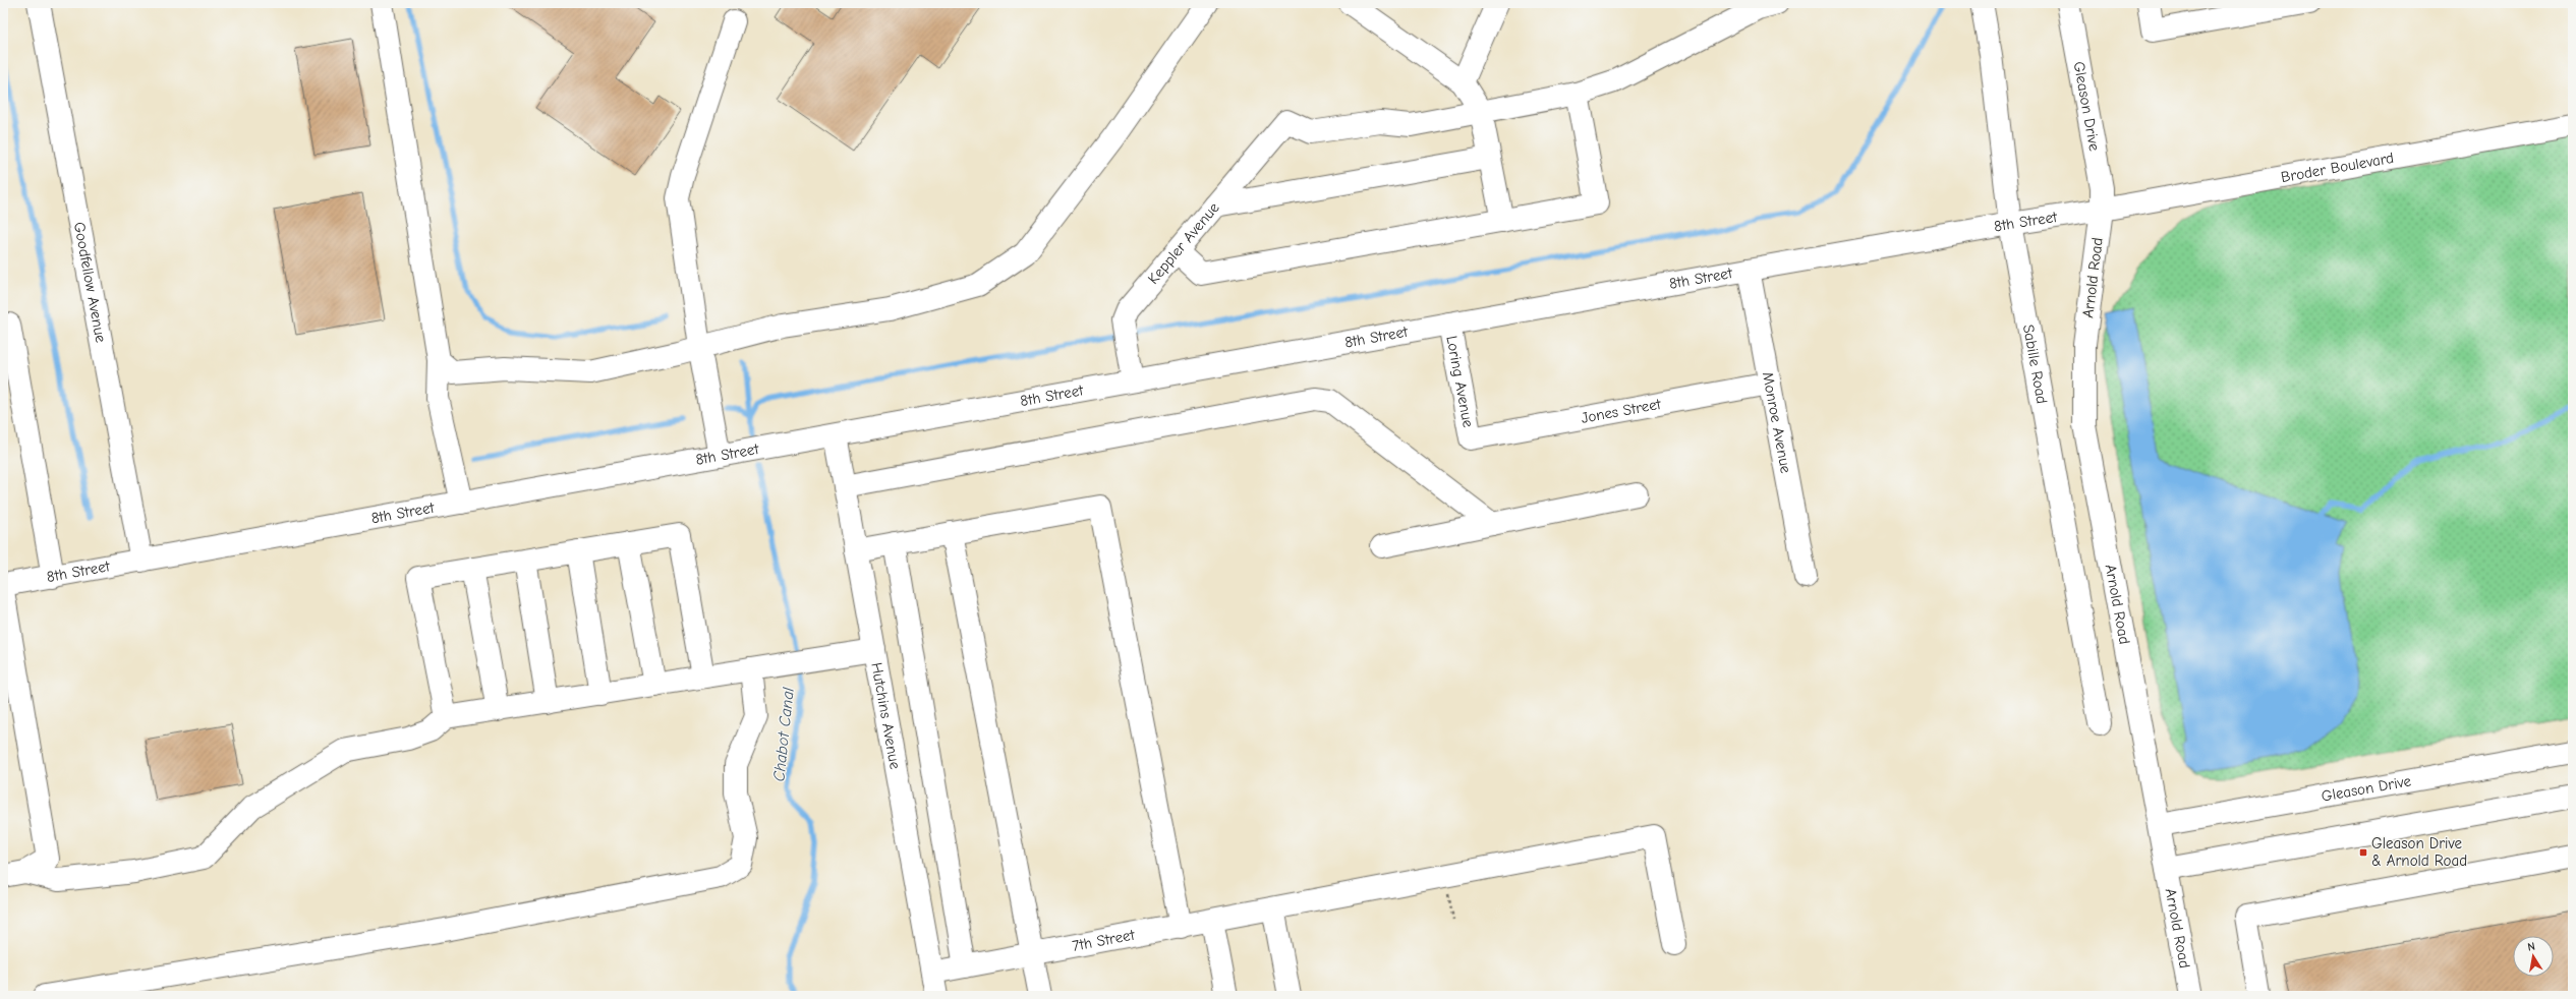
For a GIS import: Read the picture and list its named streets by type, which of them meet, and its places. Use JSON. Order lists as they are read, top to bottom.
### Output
{
  "streets": {
    "street": [
      "Gleason Drive",
      "Broder Boulevard",
      "8th Street",
      "Keppler Avenue",
      "Arnold Road",
      "Goodfellow Avenue",
      "Sabille Road",
      "Loring Avenue",
      "Jones Street",
      "Monroe Avenue",
      "Hutchins Avenue",
      "7th Street"
    ]
  },
  "crossings": [
    ["Gleason Drive", "Broder Boulevard"],
    ["Gleason Drive", "8th Street"],
    ["Gleason Drive", "Arnold Road"],
    ["Broder Boulevard", "8th Street"],
    ["Broder Boulevard", "Arnold Road"],
    ["8th Street", "Keppler Avenue"],
    ["8th Street", "Arnold Road"],
    ["8th Street", "Goodfellow Avenue"],
    ["8th Street", "Sabille Road"],
    ["8th Street", "Loring Avenue"],
    ["8th Street", "Monroe Avenue"],
    ["8th Street", "Hutchins Avenue"],
    ["Loring Avenue", "Jones Street"],
    ["Jones Street", "Monroe Avenue"],
    ["Hutchins Avenue", "7th Street"]
  ],
  "water": ["Chabot Canal"],
  "places": {
    "transit": ["Gleason Drive & Arnold Road"]
  },
  "north": "top"
}
